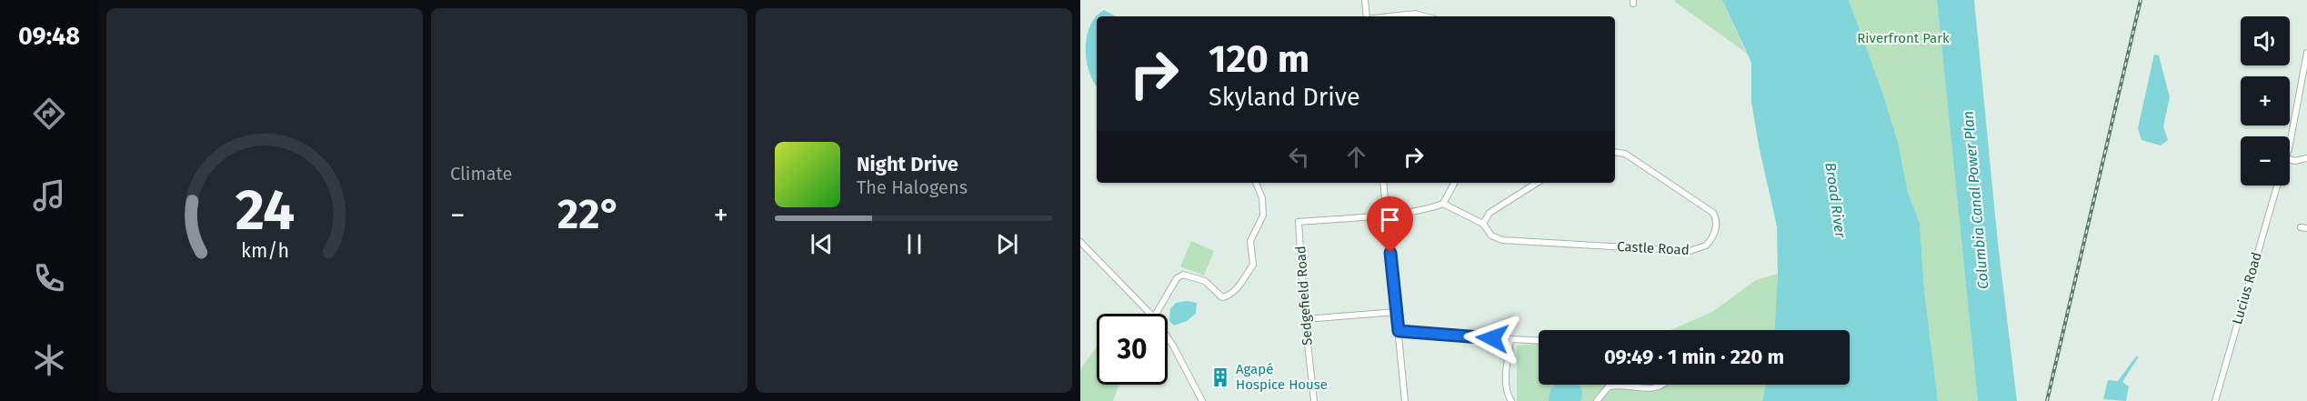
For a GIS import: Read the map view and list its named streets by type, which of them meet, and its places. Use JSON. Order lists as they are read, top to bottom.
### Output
{
  "streets": {
    "street": ["Castle Road", "Lucius Road", "Sedgefield Road"]
  },
  "water": ["Broad River", "Columbia Canal Power Plan"],
  "parks": ["Riverfront Park"],
  "places": {
    "building": ["Agapé Hospice House"]
  },
  "page": {
    "tabs": "09:48",
    "tile": "Climate",
    "map_buttons": ["+", "−"],
    "turn": ["120 m", "Skyland Drive"],
    "song": ["Night Drive", "The Halogens"],
    "heat": ["−", "22°", "+"],
    "limit": "30",
    "trip": "09:49 · 1 min · 220 m",
    "gauge": ["24", "km/h"]
  }
}
